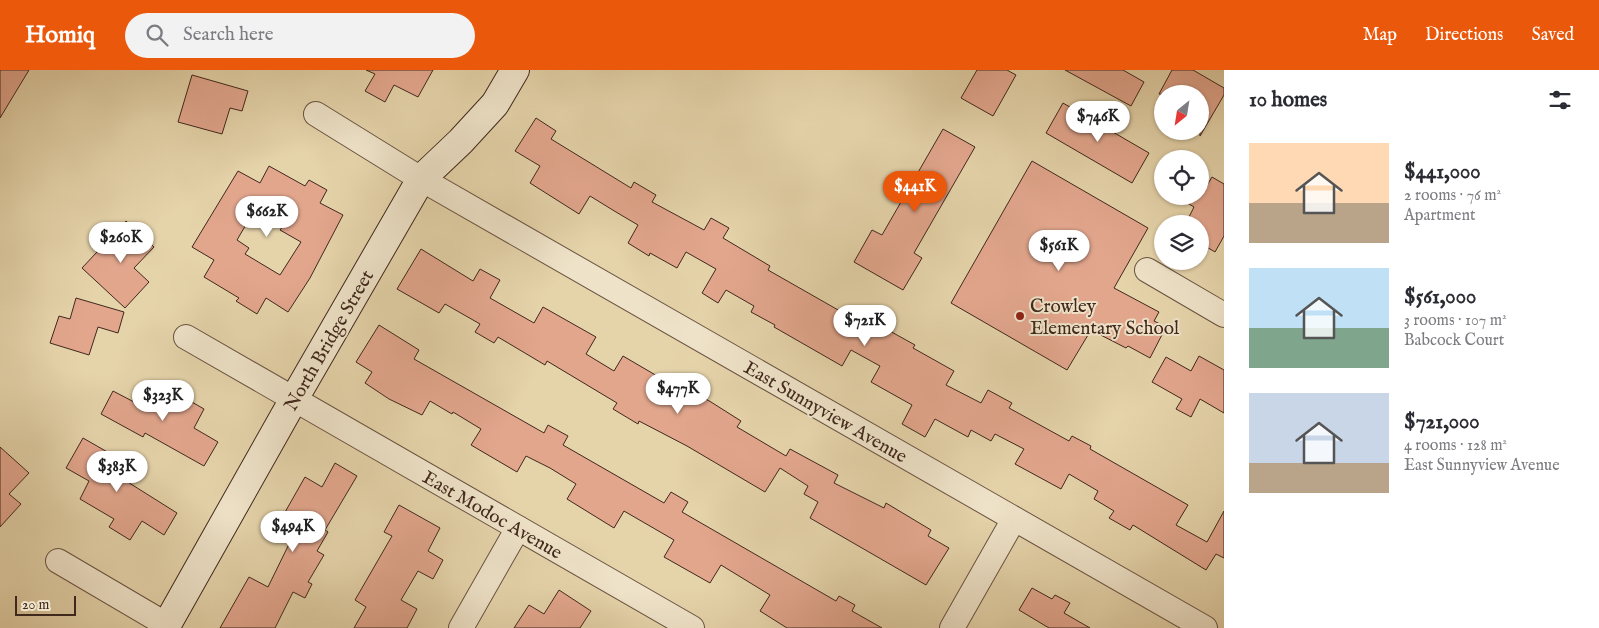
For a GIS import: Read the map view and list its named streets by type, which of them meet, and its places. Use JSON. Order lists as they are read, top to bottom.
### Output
{
  "streets": {
    "street": ["North Bridge Street", "East Sunnyview Avenue", "East Modoc Avenue"]
  },
  "crossings": [
    ["North Bridge Street", "East Sunnyview Avenue"],
    ["North Bridge Street", "East Modoc Avenue"]
  ],
  "places": ["Crowley Elementary School"],
  "scale_bar": "20 m",
  "north": "bottom left",
  "page": {
    "header": "Homiq",
    "search": "Search here",
    "nav": ["Map", "Directions", "Saved"],
    "heading": "10 homes",
    "price": [
      "$746K",
      "$441K",
      "$662K",
      "$260K",
      "$561K",
      "$721K",
      "$477K",
      "$323K",
      "$383K",
      "$494K"
    ],
    "list": [
      {
        "name": "$441,000",
        "note": "2 rooms · 76 m² · Apartment"
      },
      {
        "name": "$561,000",
        "note": "3 rooms · 107 m² · Babcock Court"
      },
      {
        "name": "$721,000",
        "note": "4 rooms · 128 m² · East Sunnyview Avenue"
      }
    ],
    "scale": "20 m"
  }
}
